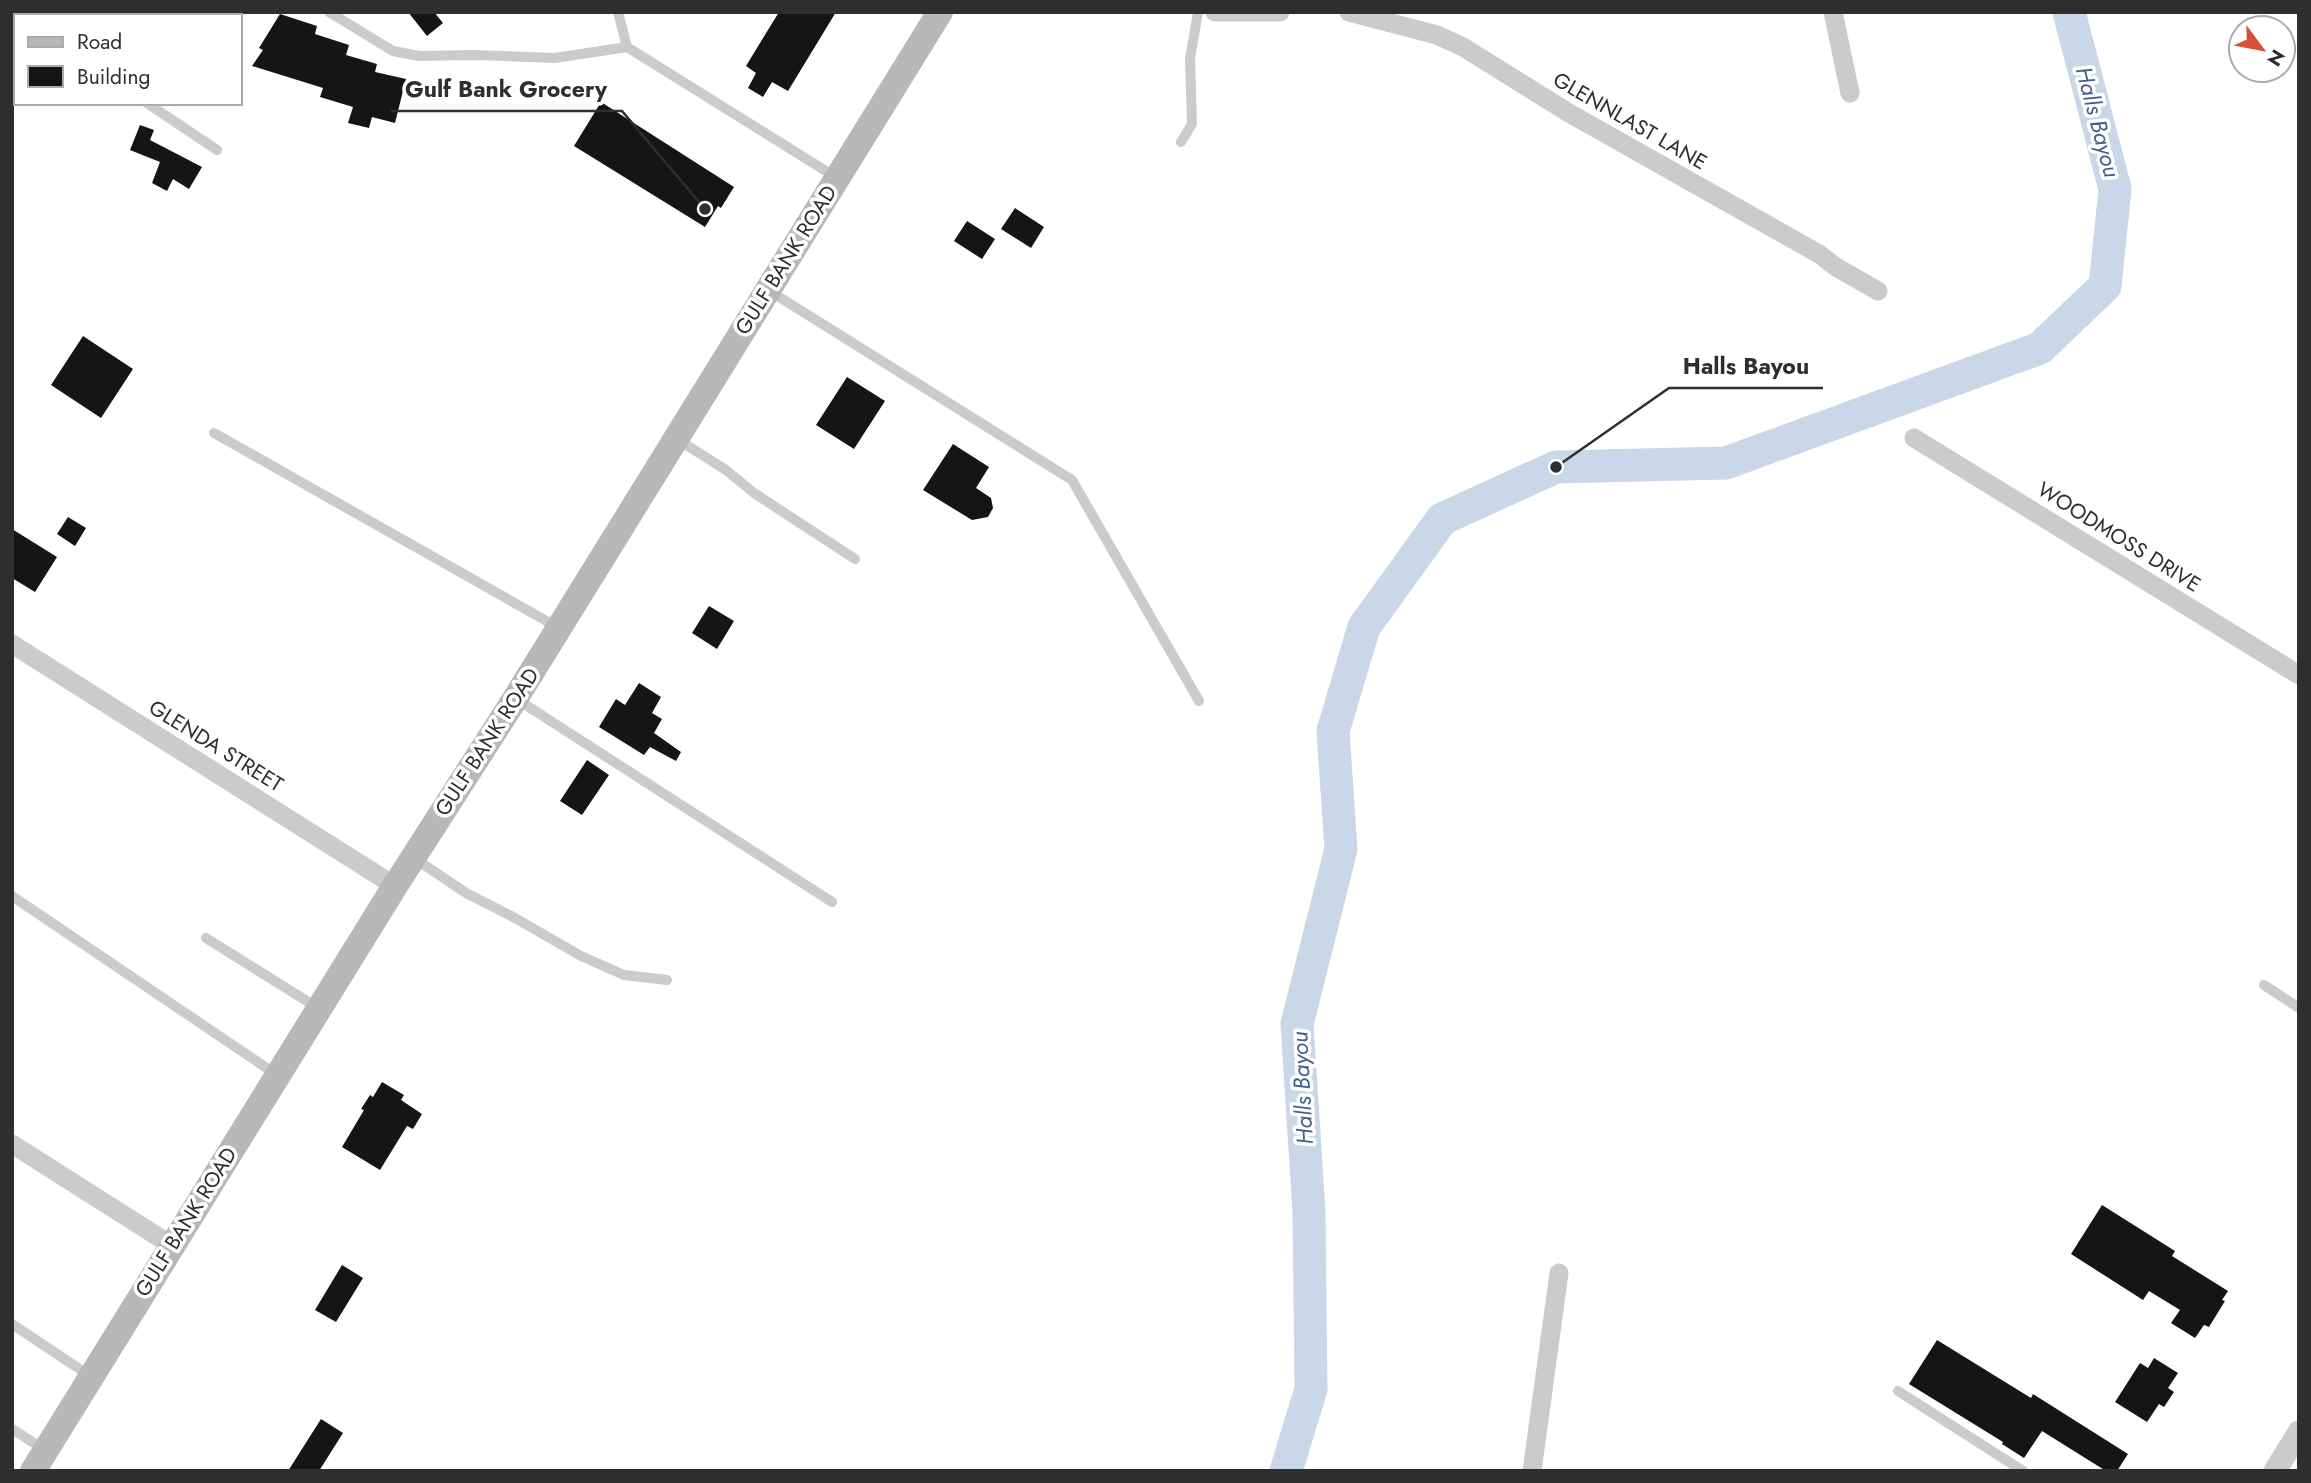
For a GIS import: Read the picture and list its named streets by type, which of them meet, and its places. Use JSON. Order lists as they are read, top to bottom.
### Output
{
  "streets": {
    "main road": ["GULF BANK ROAD"],
    "street": ["GLENNLAST LANE", "WOODMOSS DRIVE", "GLENDA STREET"]
  },
  "crossings": [
    ["GULF BANK ROAD", "GLENDA STREET"]
  ],
  "water": ["Halls Bayou"],
  "places": ["Gulf Bank Grocery", "Halls Bayou"],
  "legend": ["Road", "Building"],
  "north": "bottom right"
}
